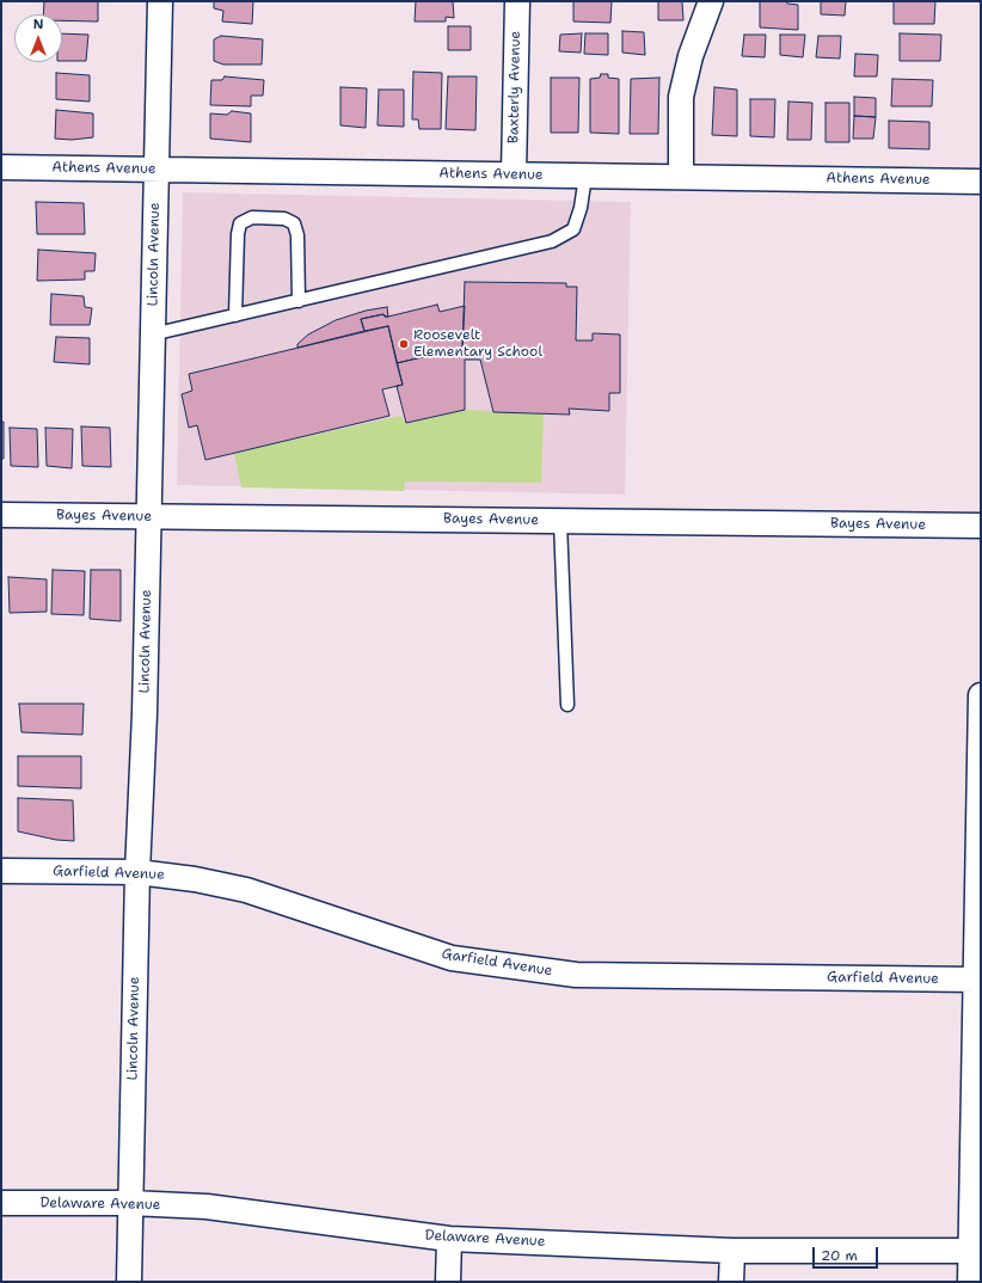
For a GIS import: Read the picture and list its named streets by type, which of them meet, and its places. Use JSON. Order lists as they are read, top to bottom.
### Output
{
  "streets": {
    "street": [
      "Baxterly Avenue",
      "Athens Avenue",
      "Lincoln Avenue",
      "Bayes Avenue",
      "Garfield Avenue",
      "Delaware Avenue"
    ]
  },
  "crossings": [
    ["Baxterly Avenue", "Athens Avenue"],
    ["Athens Avenue", "Lincoln Avenue"],
    ["Lincoln Avenue", "Bayes Avenue"],
    ["Lincoln Avenue", "Garfield Avenue"],
    ["Lincoln Avenue", "Delaware Avenue"]
  ],
  "places": ["Roosevelt Elementary School"],
  "scale_bar": "20 m",
  "north": "top"
}
